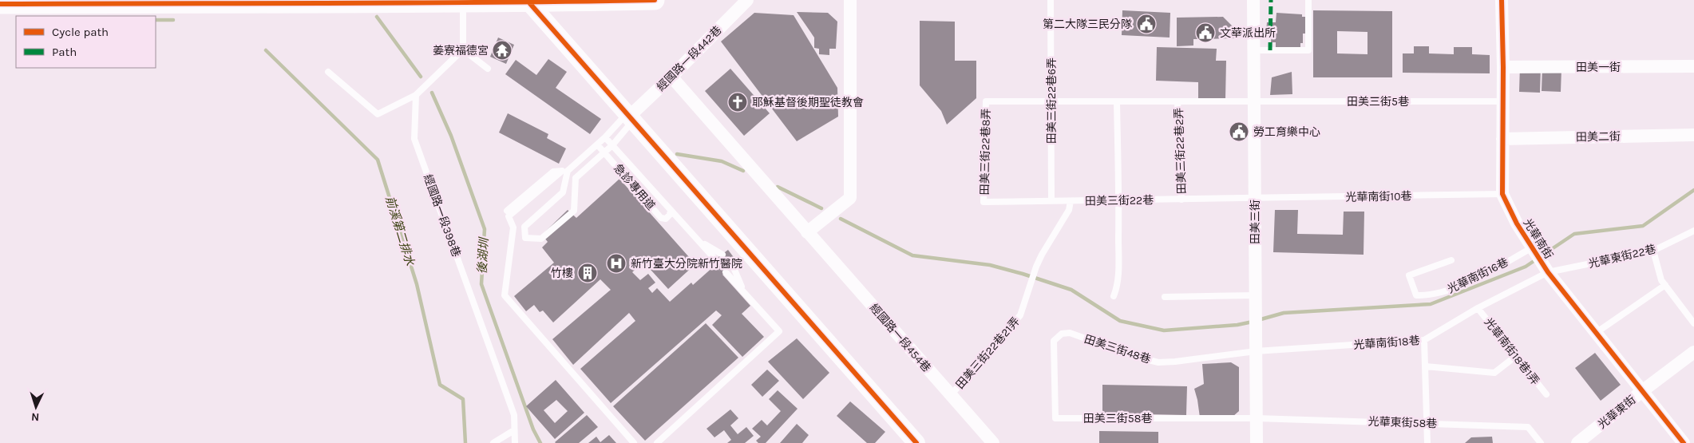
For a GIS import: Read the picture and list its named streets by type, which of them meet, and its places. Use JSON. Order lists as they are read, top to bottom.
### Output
{
  "streets": {
    "street": [
      "經國路一段442巷",
      "田美一街",
      "田美二街",
      "田美三街",
      "光華南街",
      "經國路一段454巷",
      "光華東街"
    ],
    "lane": [
      "田美三街22巷6弄",
      "田美三街5巷",
      "田美三街22巷2弄",
      "田美三街22巷8弄",
      "急診專用道",
      "光華南街10巷",
      "田美三街22巷",
      "經國路一段398巷",
      "光華東街22巷",
      "光華南街16巷",
      "光華南街18巷",
      "田美三街48巷",
      "光華南街18巷1弄",
      "田美三街22巷21弄",
      "田美三街58巷",
      "光華東街58巷"
    ]
  },
  "crossings": [
    ["經國路一段442巷", "急診專用道"],
    ["經國路一段442巷", "經國路一段454巷"],
    ["田美一街", "光華南街"],
    ["田美三街22巷6弄", "田美三街5巷"],
    ["田美三街22巷6弄", "田美三街22巷"],
    ["田美三街5巷", "田美三街22巷2弄"],
    ["田美三街5巷", "田美三街22巷8弄"],
    ["田美三街5巷", "田美三街"],
    ["田美三街5巷", "光華南街"],
    ["田美二街", "光華南街"],
    ["田美三街22巷2弄", "田美三街22巷"],
    ["田美三街22巷8弄", "田美三街22巷"],
    ["光華南街10巷", "田美三街22巷"],
    ["光華南街10巷", "田美三街"],
    ["光華南街10巷", "光華南街"],
    ["田美三街22巷", "田美三街"],
    ["田美三街22巷", "田美三街22巷21弄"],
    ["田美三街", "光華南街18巷"],
    ["田美三街", "田美三街48巷"],
    ["田美三街", "田美三街58巷"],
    ["田美三街", "光華東街58巷"],
    ["光華南街", "光華東街22巷"],
    ["光華南街", "光華南街16巷"],
    ["光華南街", "光華南街18巷"],
    ["光華南街", "光華東街"],
    ["光華東街22巷", "光華南街18巷"],
    ["經國路一段454巷", "田美三街22巷21弄"],
    ["光華南街18巷", "田美三街48巷"],
    ["光華南街18巷", "光華南街18巷1弄"],
    ["田美三街48巷", "田美三街58巷"],
    ["田美三街58巷", "光華東街58巷"]
  ],
  "water": ["前溪第二排水", "後湖圳"],
  "places": {
    "public building": ["第二大隊三民分隊", "文華派出所", "勞工育樂中心"],
    "temple": ["姜寮福德宮"],
    "church": ["耶穌基督後期聖徒教會"],
    "hospital": ["新竹臺大分院新竹醫院"],
    "building": ["竹樓"]
  },
  "legend": ["Cycle path", "Path"],
  "north": "bottom"
}
